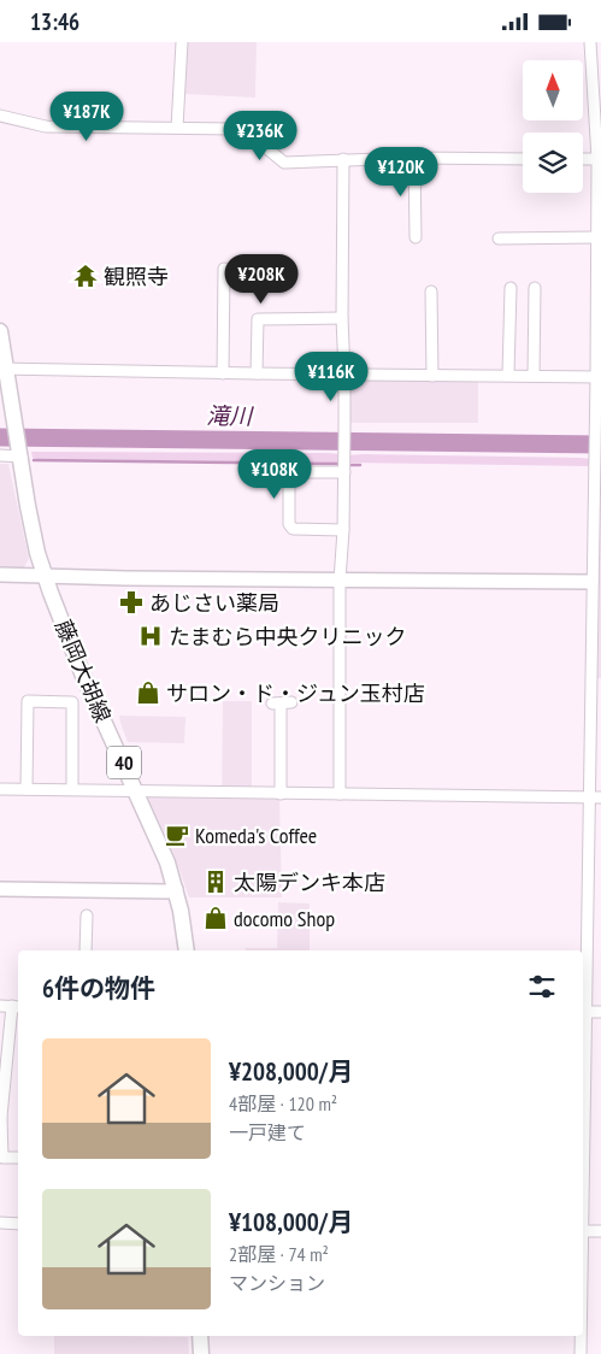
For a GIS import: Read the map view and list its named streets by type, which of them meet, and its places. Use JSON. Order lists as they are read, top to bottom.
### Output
{
  "streets": {
    "main road": ["藤岡大胡線", "40"]
  },
  "crossings": [
    ["藤岡大胡線", "40"]
  ],
  "water": ["滝川"],
  "places": {
    "temple": ["観照寺"],
    "pharmacy": ["あじさい薬局"],
    "hospital": ["たまむら中央クリニック"],
    "shop": ["サロン・ド・ジュン玉村店", "docomo Shop"],
    "cafe": ["Komeda's Coffee"],
    "building": ["太陽デンキ本店"]
  },
  "north": "top",
  "page": {
    "status": "13:46",
    "price": [
      "¥187K",
      "¥236K",
      "¥120K",
      "¥208K",
      "¥116K",
      "¥108K"
    ],
    "heading": "6件の物件",
    "list": [
      {
        "name": "¥208,000/月",
        "note": "4部屋 · 120 m² · 一戸建て"
      },
      {
        "name": "¥108,000/月",
        "note": "2部屋 · 74 m² · マンション"
      }
    ]
  }
}
